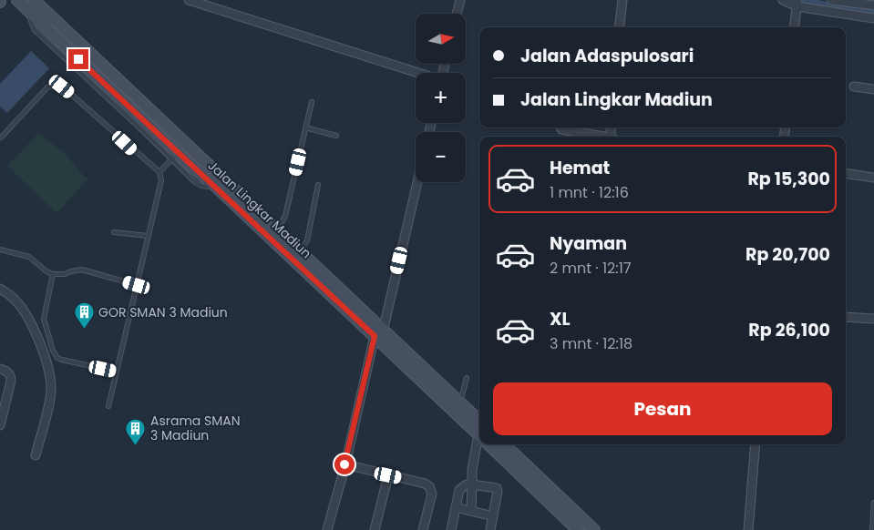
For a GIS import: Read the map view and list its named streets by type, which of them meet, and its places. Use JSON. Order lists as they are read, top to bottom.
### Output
{
  "streets": {
    "main road": ["Jalan Lingkar Madiun"]
  },
  "places": {
    "building": ["GOR SMAN 3 Madiun", "Asrama SMAN 3 Madiun"]
  },
  "north": "right",
  "page": {
    "map_buttons": ["+", "−"],
    "banner": ["Jalan Adaspulosari", "Jalan Lingkar Madiun"],
    "list": [
      {
        "name": "Hemat",
        "note": "1 mnt · 12:16",
        "value": "Rp 15,300"
      },
      {
        "name": "Nyaman",
        "note": "2 mnt · 12:17",
        "value": "Rp 20,700"
      },
      {
        "name": "XL",
        "note": "3 mnt · 12:18",
        "value": "Rp 26,100"
      }
    ],
    "buttons": "Pesan"
  }
}
